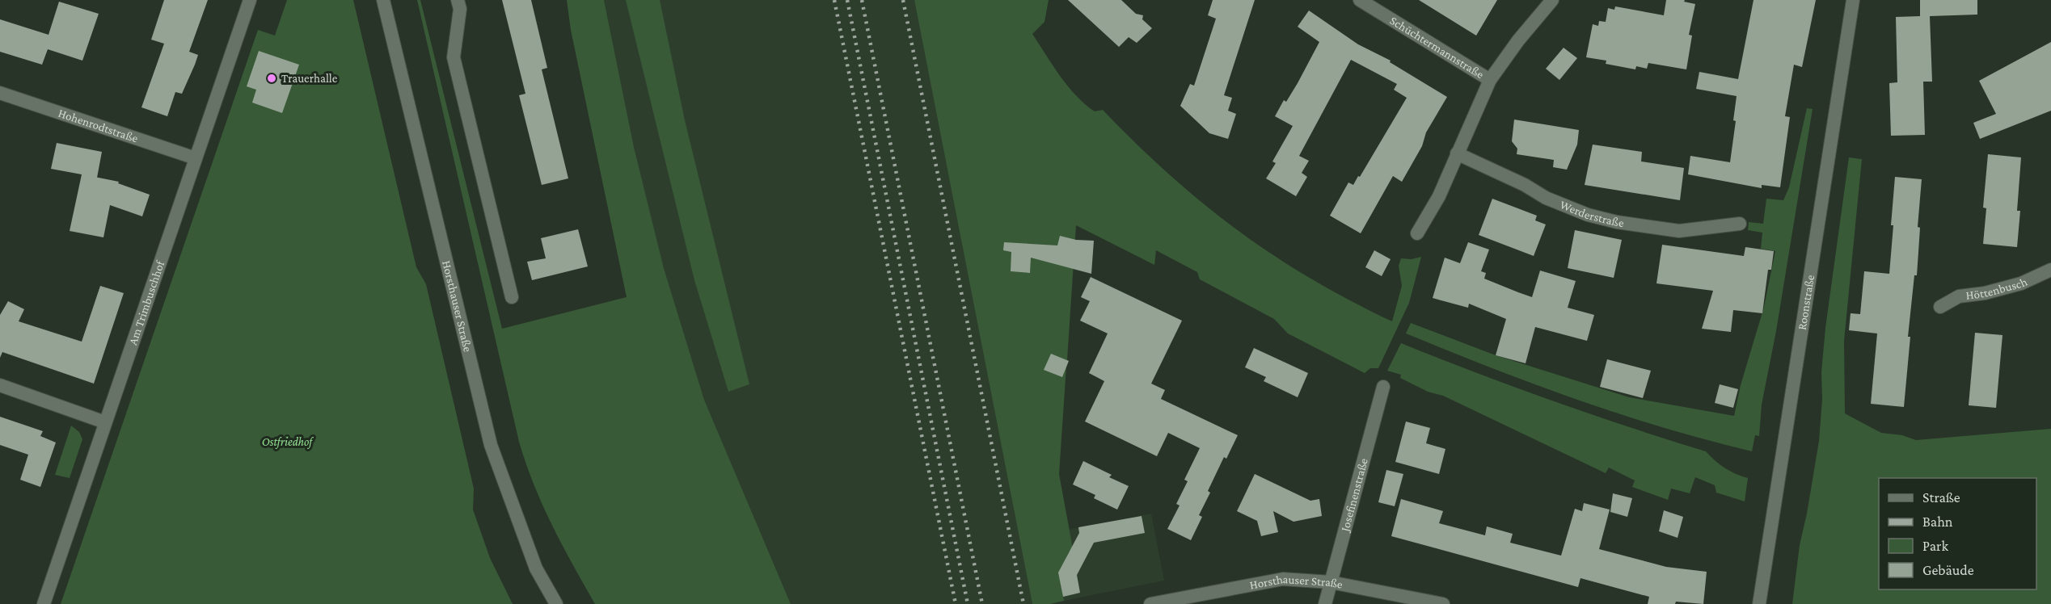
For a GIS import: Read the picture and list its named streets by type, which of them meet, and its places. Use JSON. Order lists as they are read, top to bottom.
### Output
{
  "streets": {
    "street": [
      "Schüchtermannstraße",
      "Hohenrodtstraße",
      "Werderstraße",
      "Höttenbusch",
      "Am Trimbuschhof",
      "Roonstraße",
      "Horsthauser Straße",
      "Josefinenstraße"
    ]
  },
  "crossings": [
    ["Hohenrodtstraße", "Am Trimbuschhof"],
    ["Horsthauser Straße", "Josefinenstraße"]
  ],
  "parks": ["Ostfriedhof"],
  "places": ["Trauerhalle"],
  "legend": [
    "Straße",
    "Bahn",
    "Park",
    "Gebäude"
  ]
}
